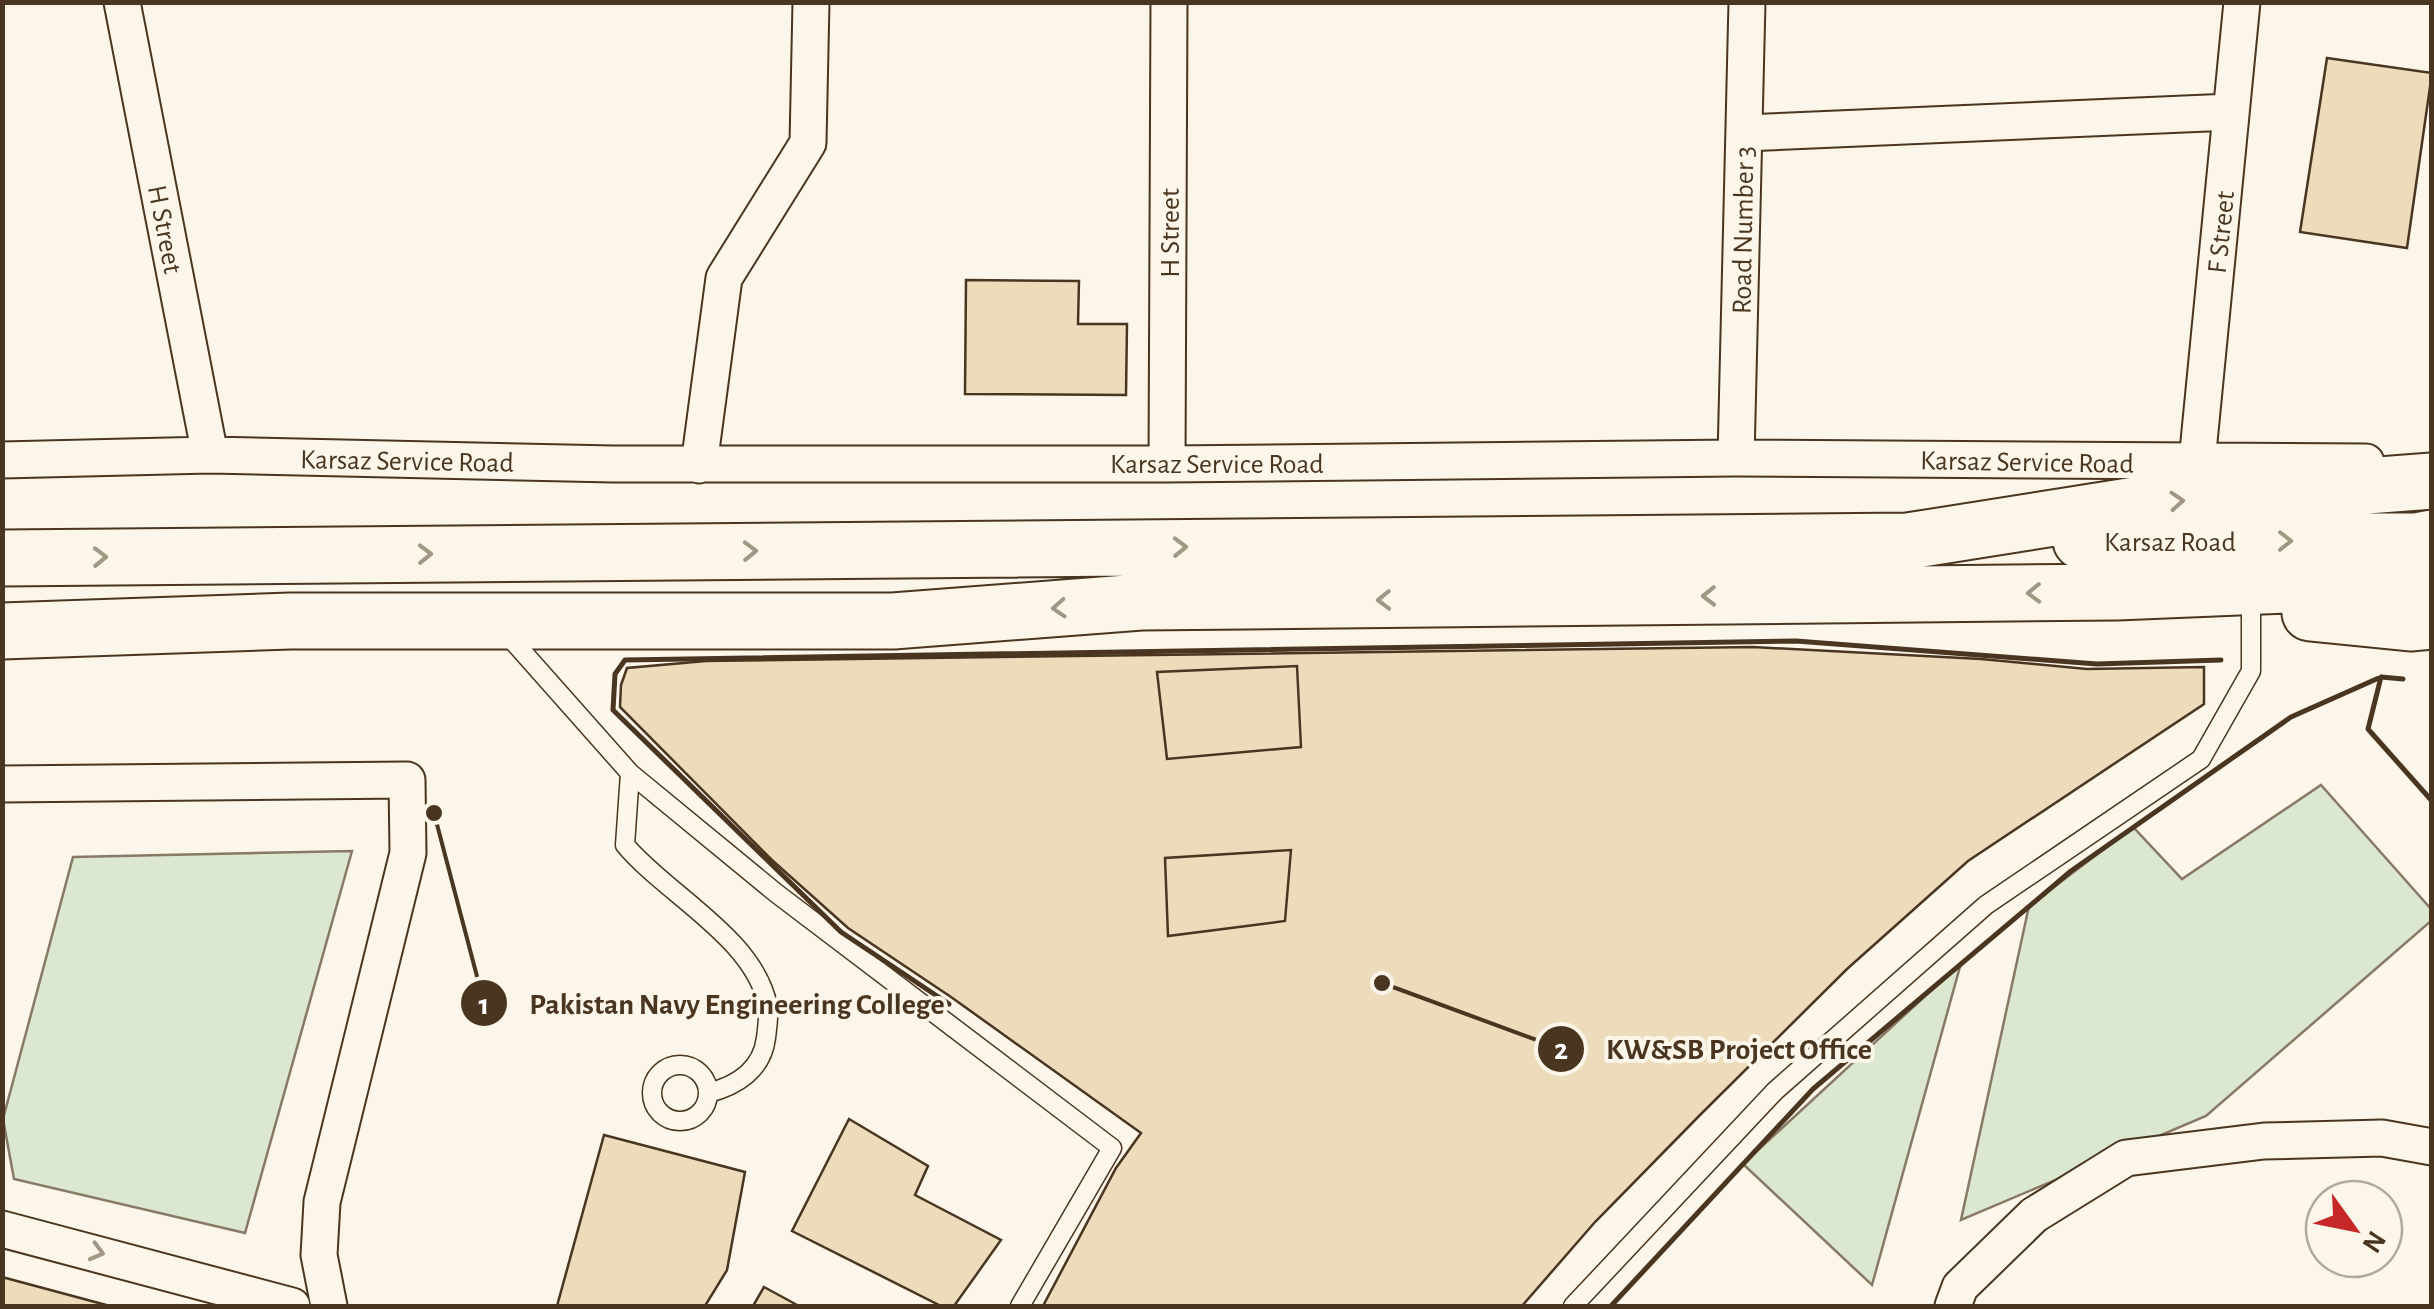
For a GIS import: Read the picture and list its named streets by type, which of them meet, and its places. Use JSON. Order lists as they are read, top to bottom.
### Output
{
  "streets": {
    "highway": ["Karsaz Road"],
    "street": [
      "H Street",
      "Road Number 3",
      "F Street",
      "Karsaz Service Road"
    ]
  },
  "crossings": [
    ["H Street", "Karsaz Service Road"],
    ["Road Number 3", "Karsaz Service Road"],
    ["F Street", "Karsaz Service Road"]
  ],
  "places": ["Pakistan Navy Engineering College", "KW&SB Project Office"],
  "north": "bottom right"
}
